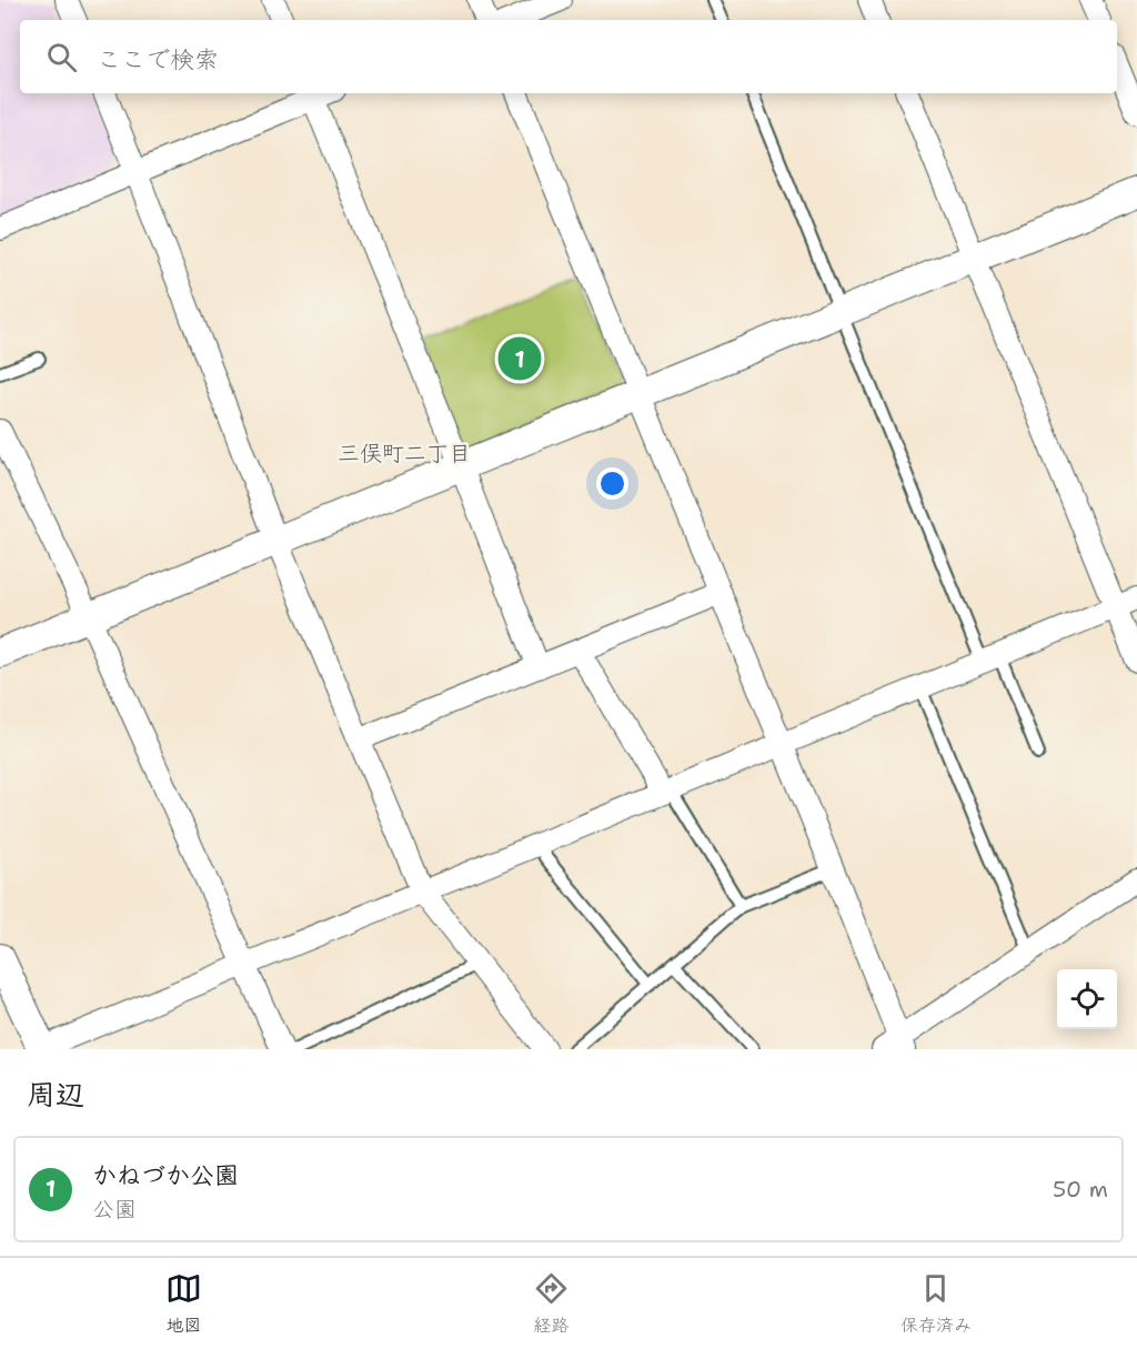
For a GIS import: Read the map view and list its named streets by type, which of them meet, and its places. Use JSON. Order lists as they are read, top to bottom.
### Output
{
  "districts": ["三俣町二丁目"],
  "page": {
    "search": "ここで検索",
    "pins": "1",
    "heading": "周辺",
    "list": [
      {
        "mark": "1",
        "name": "かねづか公園",
        "note": "公園",
        "value": "50 m"
      }
    ],
    "nav": ["地図", "経路", "保存済み"]
  }
}
